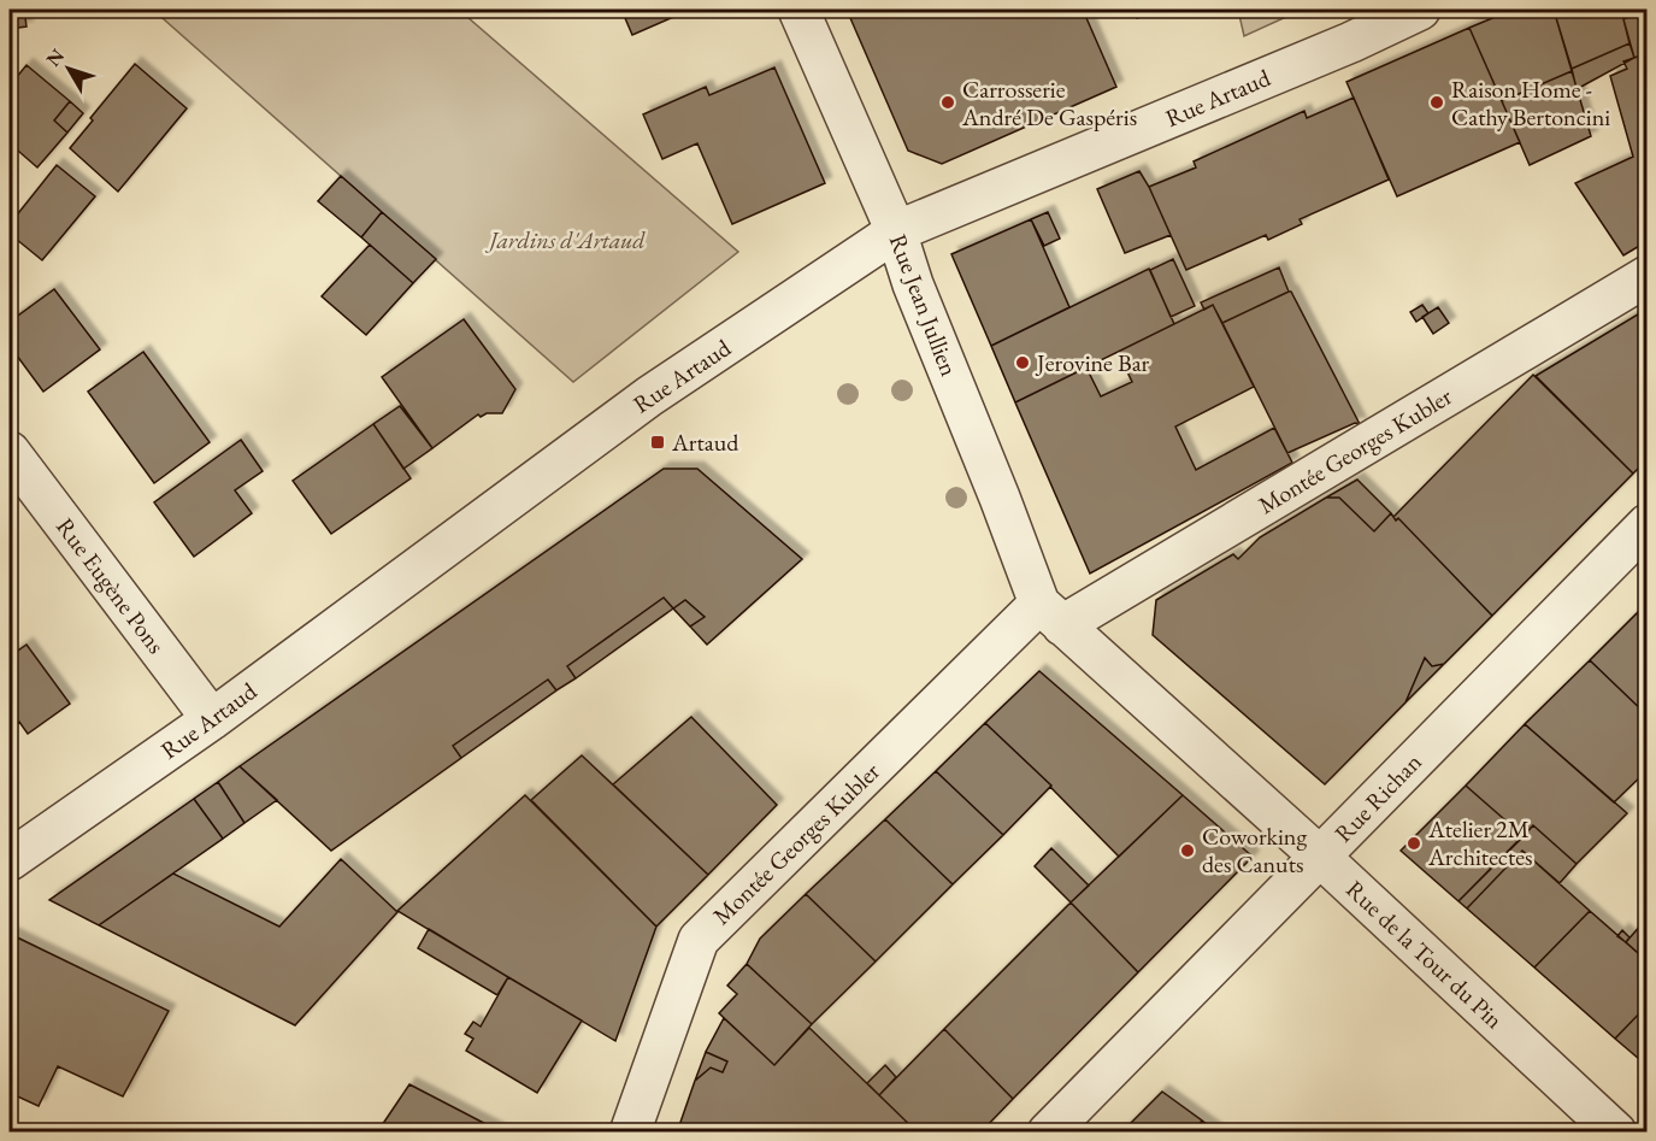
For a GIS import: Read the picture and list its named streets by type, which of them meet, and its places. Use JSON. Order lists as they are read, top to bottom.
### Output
{
  "streets": {
    "street": [
      "Rue Artaud",
      "Rue Jean Jullien",
      "Montée Georges Kubler",
      "Rue Eugène Pons",
      "Rue Richan",
      "Rue de la Tour du Pin"
    ]
  },
  "crossings": [
    ["Rue Artaud", "Rue Jean Jullien"],
    ["Rue Artaud", "Rue Eugène Pons"],
    ["Rue Jean Jullien", "Montée Georges Kubler"],
    ["Rue Jean Jullien", "Rue de la Tour du Pin"],
    ["Montée Georges Kubler", "Rue de la Tour du Pin"],
    ["Rue Richan", "Rue de la Tour du Pin"]
  ],
  "parks": ["Jardins d'Artaud"],
  "places": {
    "other": [
      "Carrosserie André De Gaspéris",
      "Raison Home - Cathy Bertoncini",
      "Jerovine Bar",
      "Atelier 2M Architectes",
      "Coworking des Canuts"
    ],
    "transit": ["Artaud"]
  },
  "north": "top left"
}
